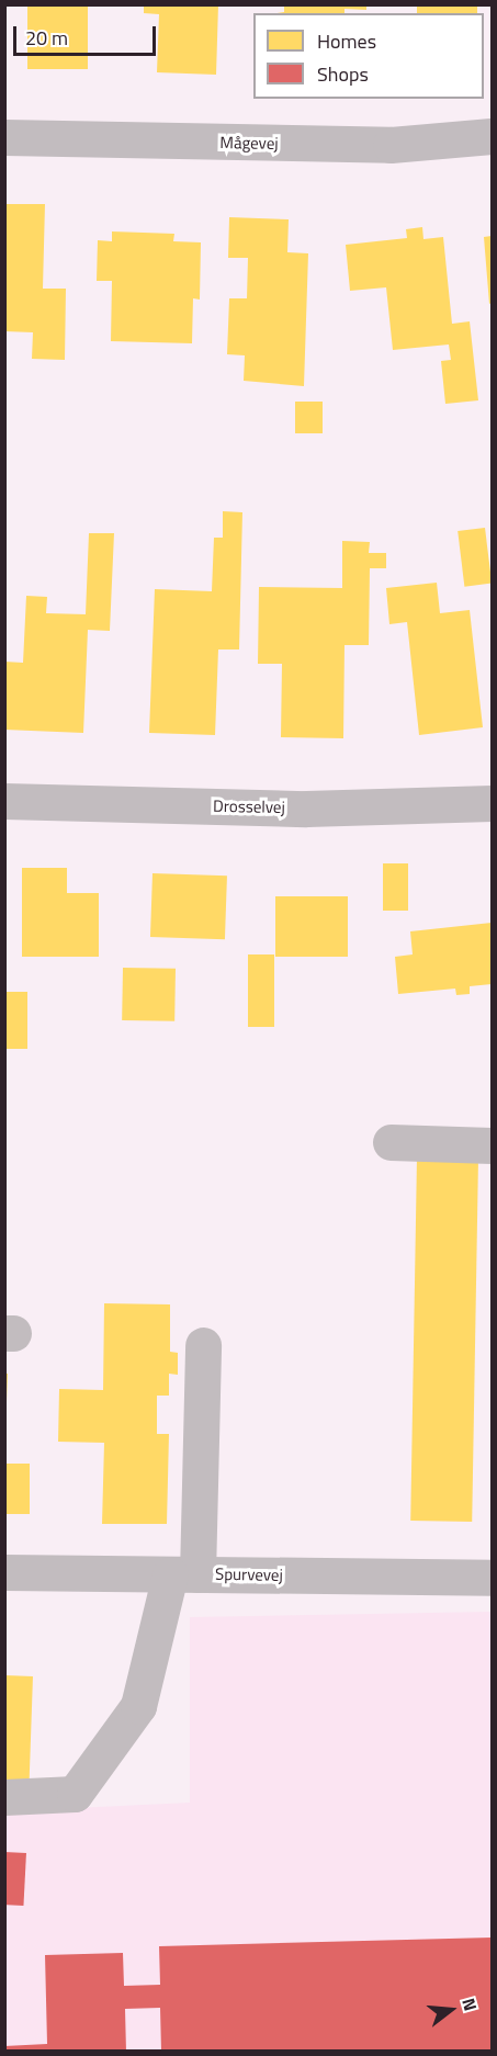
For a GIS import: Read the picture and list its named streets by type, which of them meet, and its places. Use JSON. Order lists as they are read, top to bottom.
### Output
{
  "streets": {
    "street": ["Mågevej", "Drosselvej", "Spurvevej"]
  },
  "legend": ["Homes", "Shops"],
  "scale_bar": "20 m",
  "north": "right"
}
